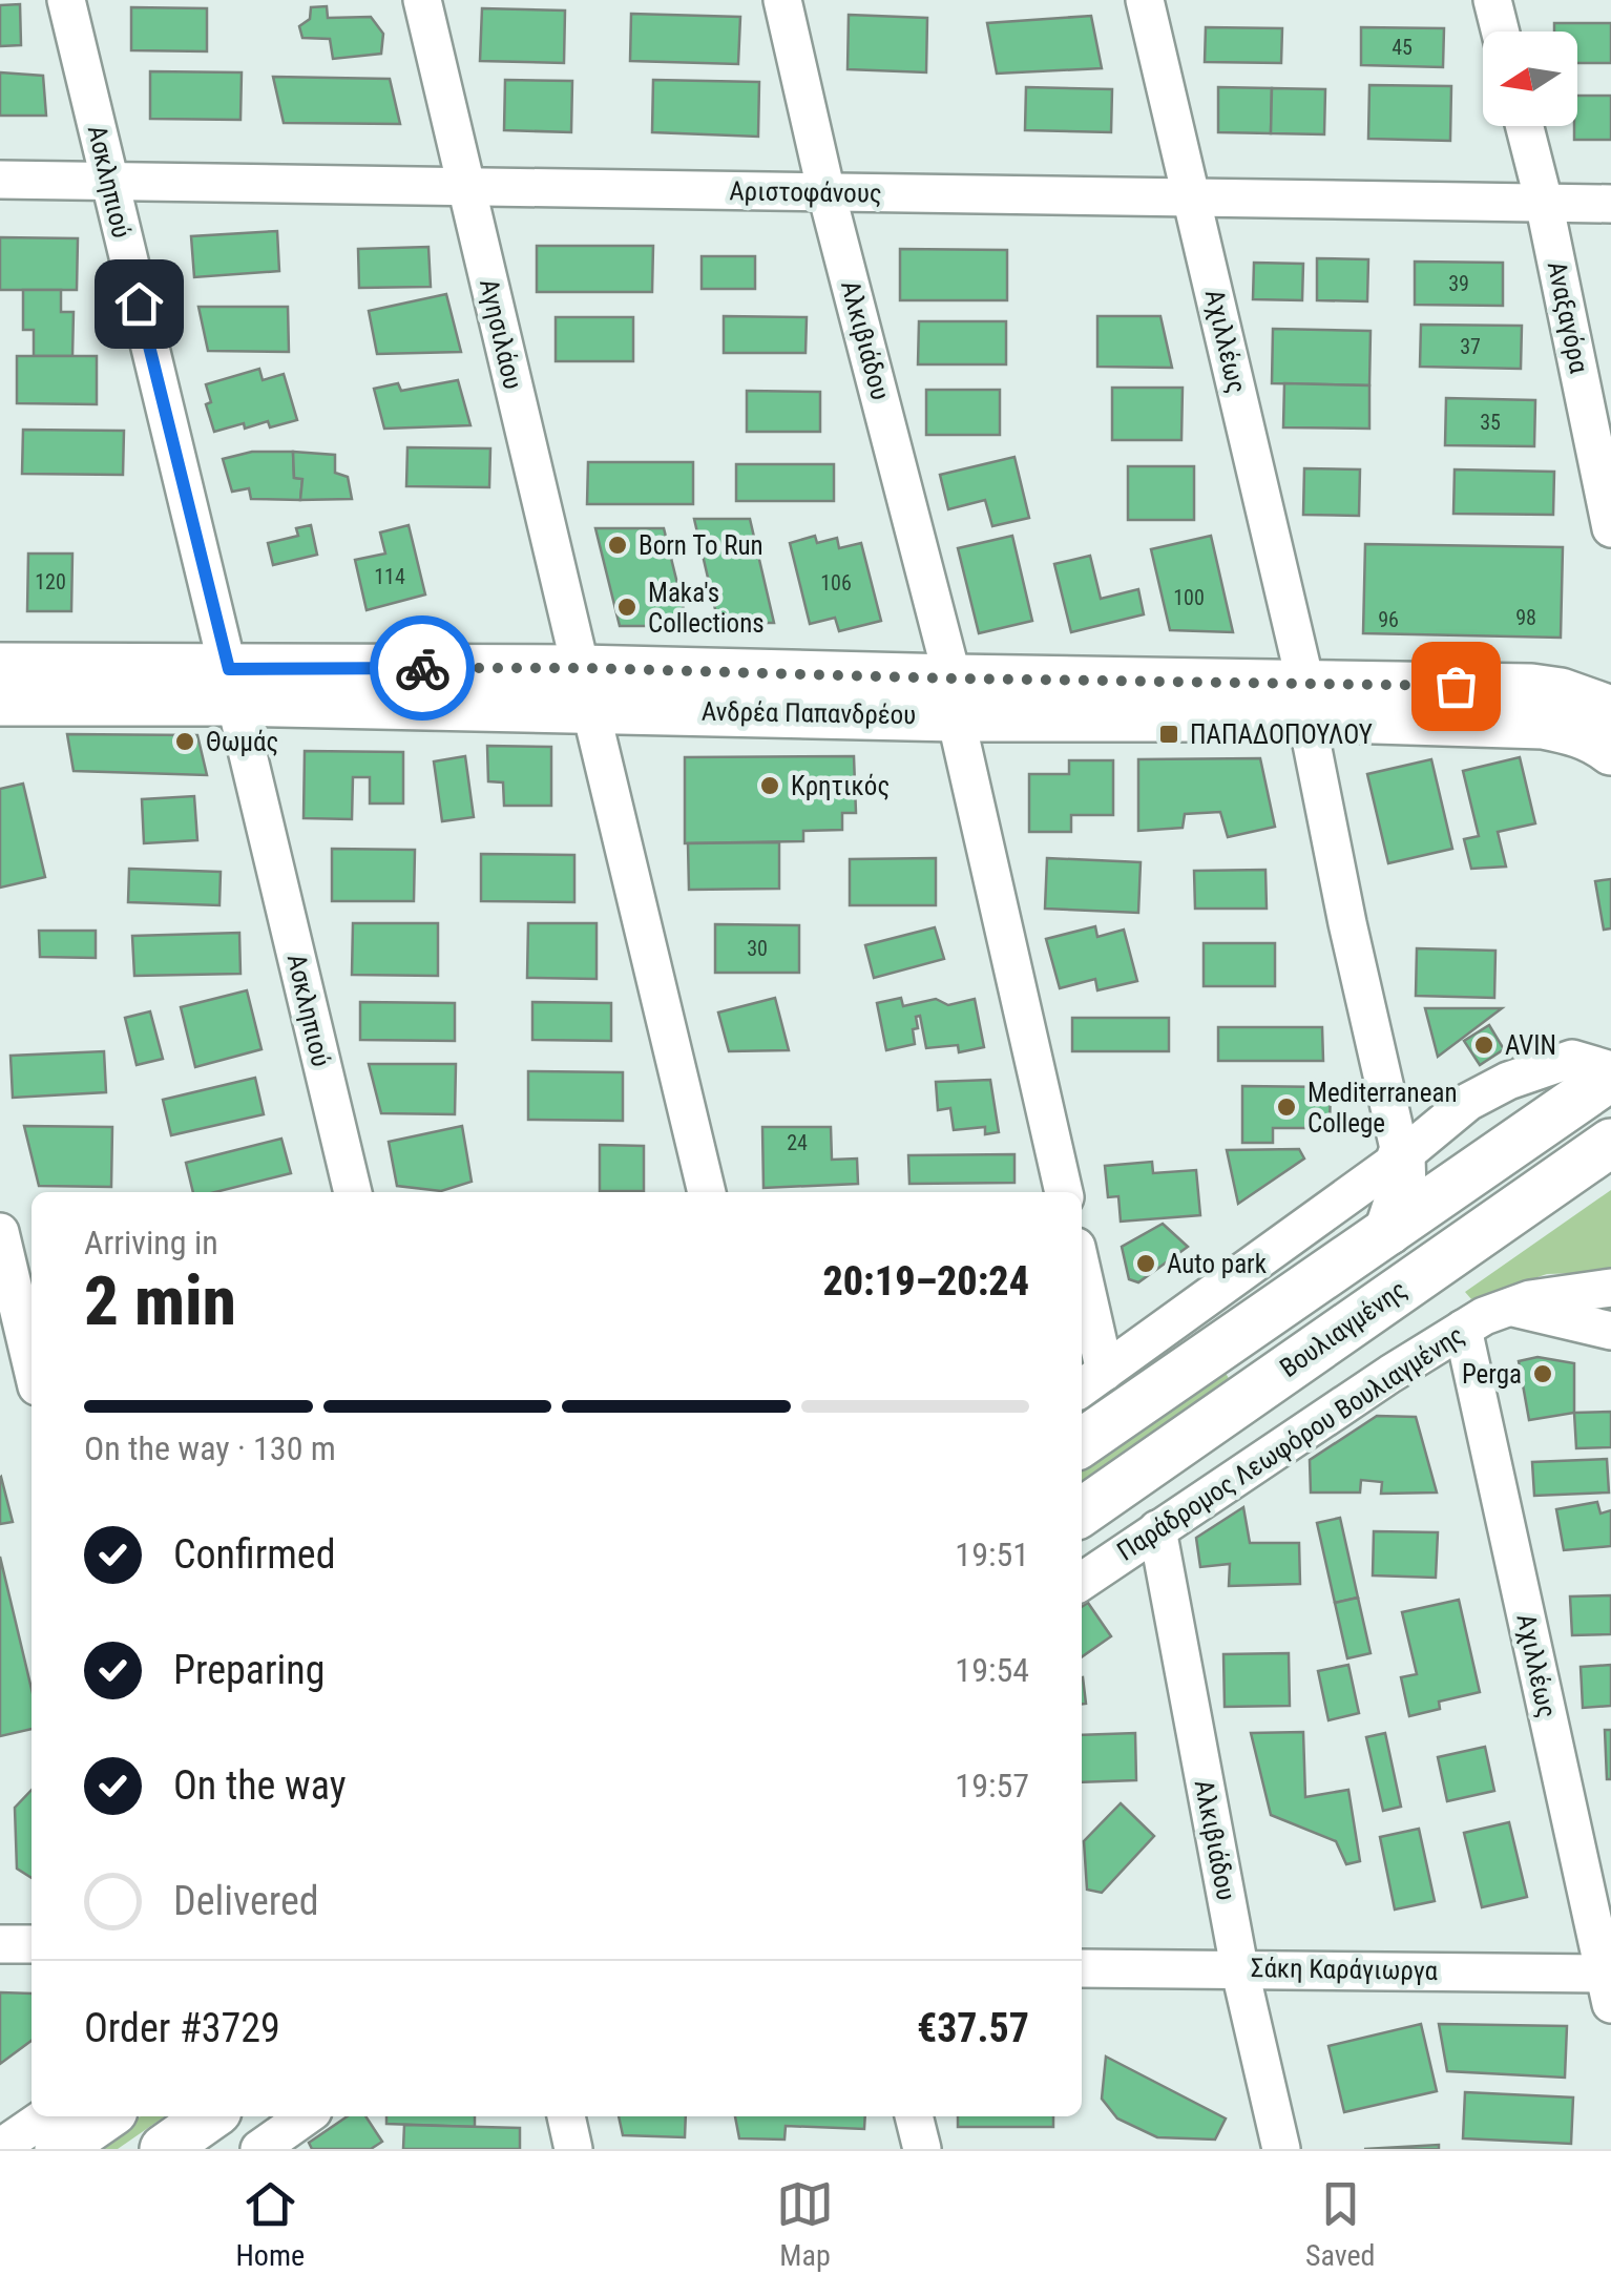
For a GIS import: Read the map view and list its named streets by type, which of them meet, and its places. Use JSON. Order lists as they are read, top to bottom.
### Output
{
  "streets": {
    "main road": ["Ανδρέα Παπανδρέου", "Βουλιαγμένης"],
    "street": [
      "Ασκληπιού",
      "Αριστοφάνους",
      "Αναξαγόρα",
      "Αγησιλάου",
      "Αλκιβιάδου",
      "Αχιλλέως",
      "Παράδρομος Λεωφόρου Βουλιαγμένης",
      "Σάκη Καράγιωργα"
    ]
  },
  "crossings": [
    ["Ασκληπιού", "Αριστοφάνους"],
    ["Ασκληπιού", "Ανδρέα Παπανδρέου"],
    ["Αριστοφάνους", "Αναξαγόρα"],
    ["Αριστοφάνους", "Αγησιλάου"],
    ["Αριστοφάνους", "Αλκιβιάδου"],
    ["Αριστοφάνους", "Αχιλλέως"],
    ["Αγησιλάου", "Ανδρέα Παπανδρέου"],
    ["Αλκιβιάδου", "Ανδρέα Παπανδρέου"],
    ["Αλκιβιάδου", "Παράδρομος Λεωφόρου Βουλιαγμένης"],
    ["Αλκιβιάδου", "Σάκη Καράγιωργα"],
    ["Αχιλλέως", "Ανδρέα Παπανδρέου"],
    ["Αχιλλέως", "Παράδρομος Λεωφόρου Βουλιαγμένης"],
    ["Αχιλλέως", "Σάκη Καράγιωργα"]
  ],
  "places": {
    "other": [
      "Born To Run",
      "Maka's Collections",
      "Θωμάς",
      "Κρητικός",
      "AVIN",
      "Mediterranean College",
      "Auto park",
      "Perga"
    ],
    "transit": ["ΠΑΠΑΔΟΠΟΥΛΟΥ"]
  },
  "house_numbers": [
    "45",
    "39",
    "37",
    "35",
    "114",
    "120",
    "106",
    "100",
    "98",
    "96",
    "30",
    "24"
  ],
  "north": "left",
  "page": {
    "heading": ["2 min", "Arriving in", "20:19–20:24"],
    "panel": ["Order #3729", "€37.57"],
    "bar": "On the way · 130 m",
    "list": [
      ["Confirmed", "19:51"],
      ["Preparing", "19:54"],
      ["On the way", "19:57"],
      "Delivered"
    ],
    "tabs": ["Home", "Map", "Saved"]
  }
}
